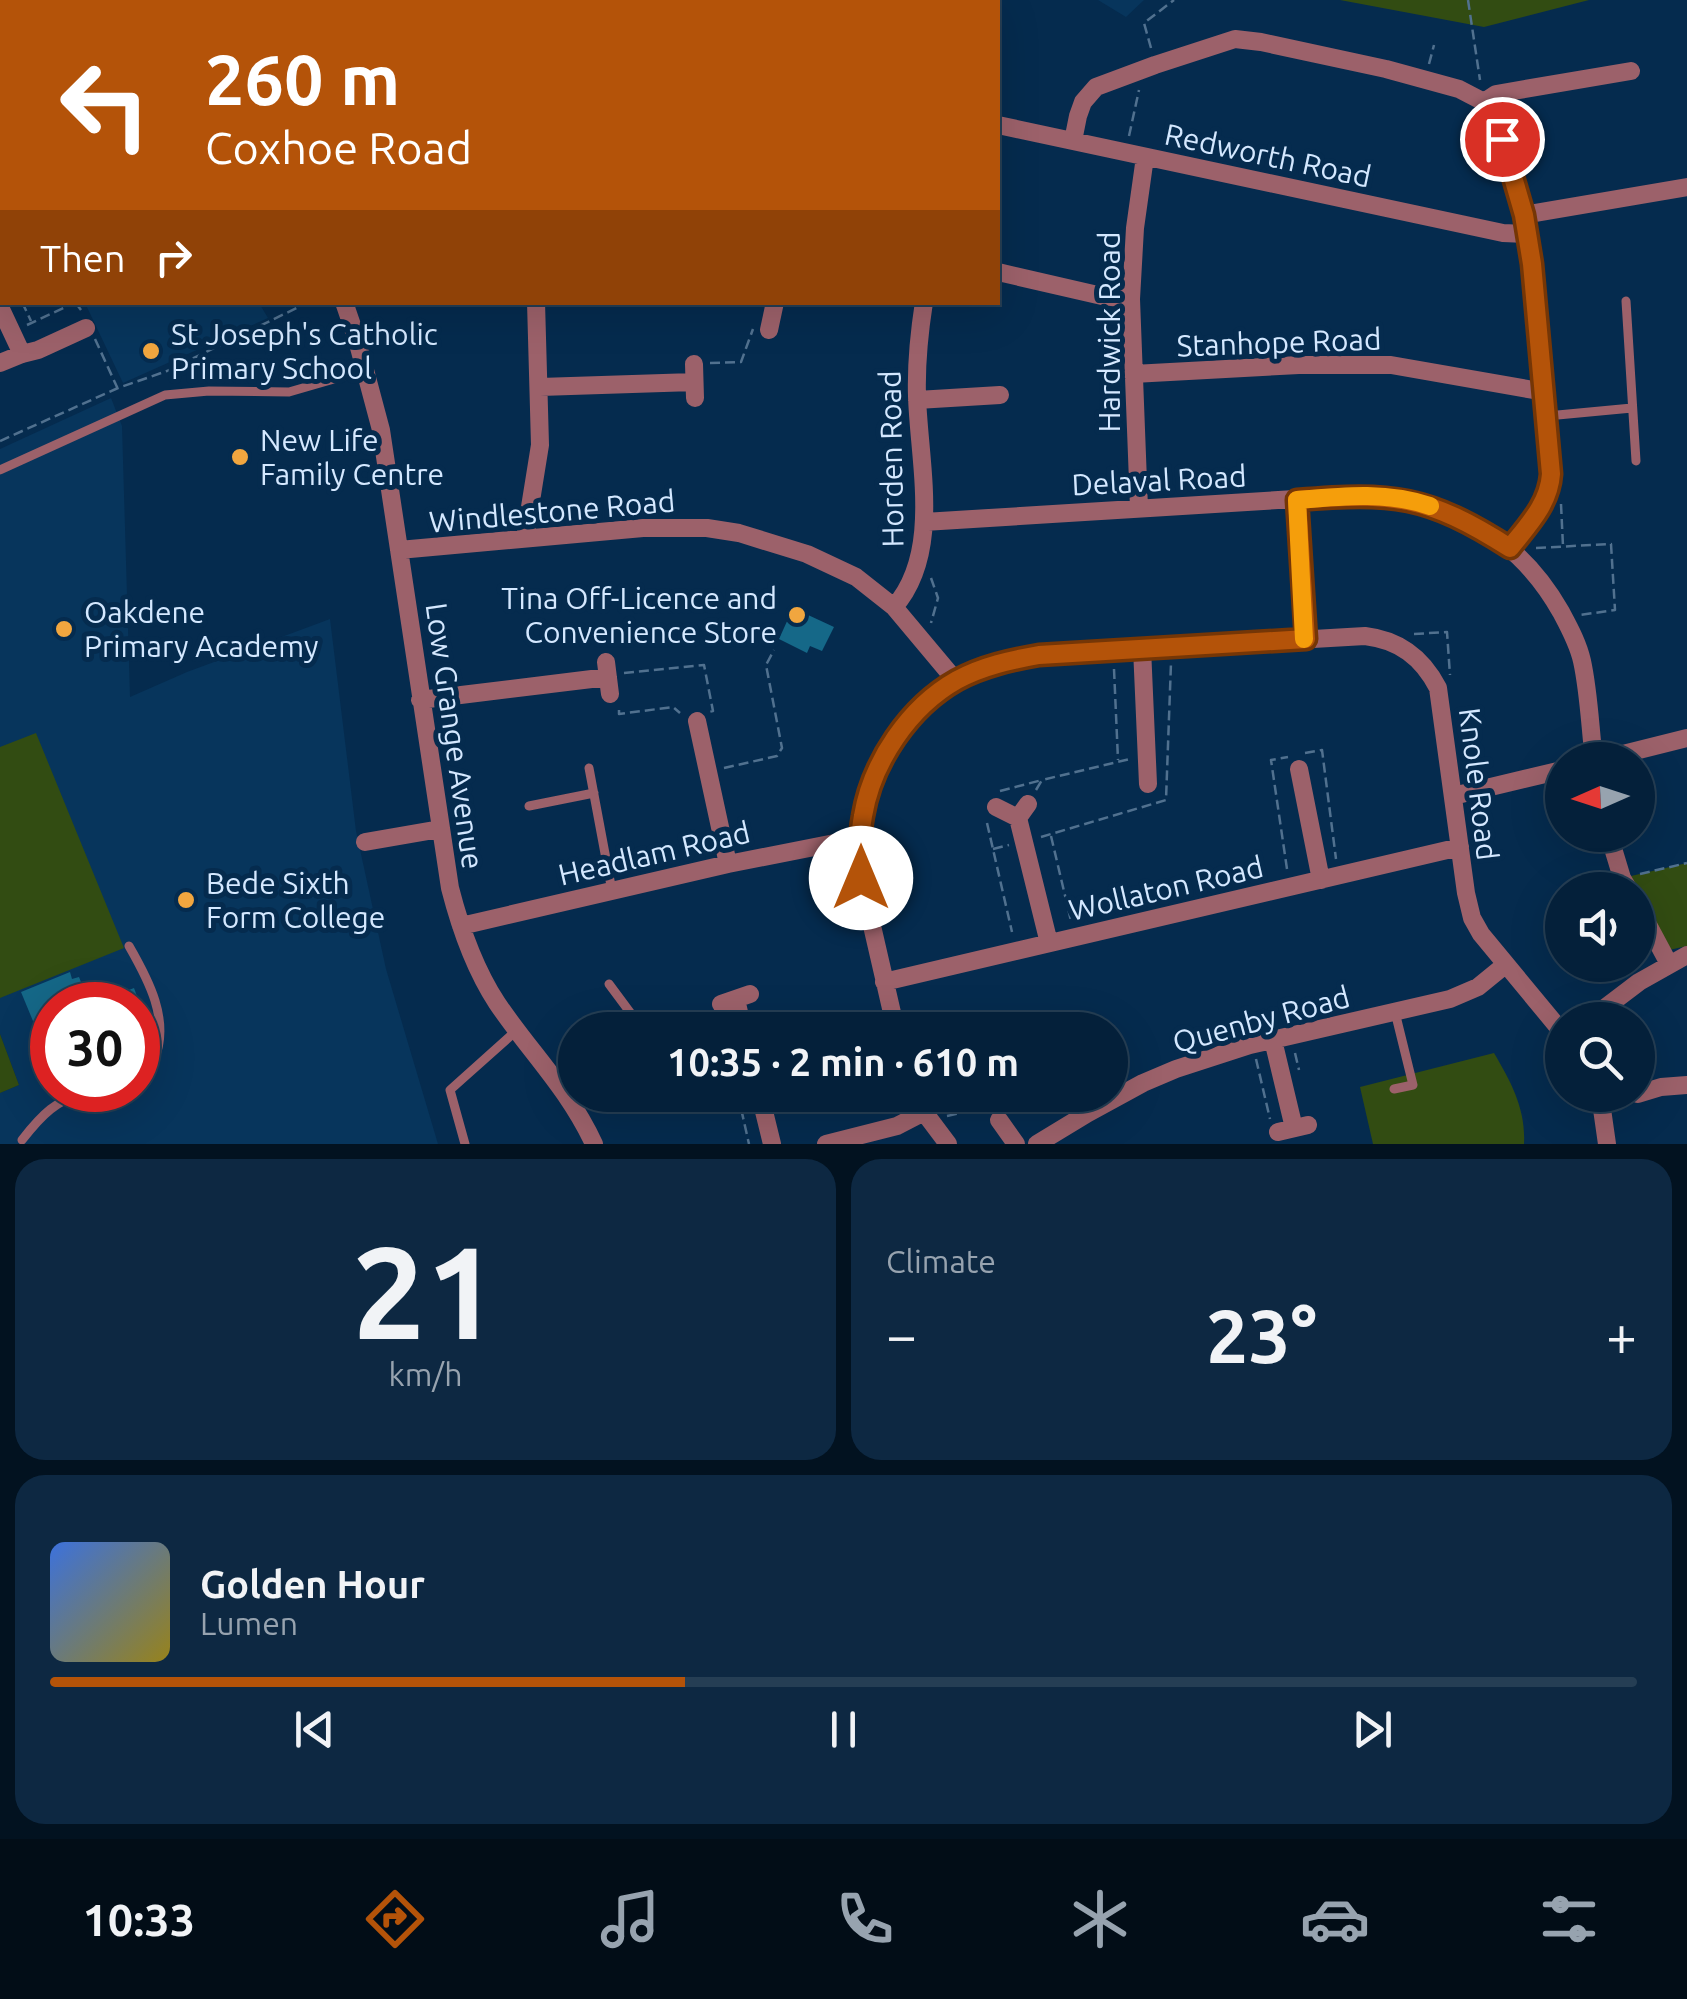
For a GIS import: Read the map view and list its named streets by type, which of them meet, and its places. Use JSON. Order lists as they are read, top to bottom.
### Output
{
  "streets": {
    "street": [
      "Redworth Road",
      "Hardwick Road",
      "Stanhope Road",
      "Horden Road",
      "Delaval Road",
      "Windlestone Road",
      "Low Grange Avenue",
      "Knole Road",
      "Headlam Road",
      "Wollaton Road",
      "Quenby Road"
    ]
  },
  "crossings": [
    ["Redworth Road", "Hardwick Road"],
    ["Hardwick Road", "Stanhope Road"],
    ["Hardwick Road", "Delaval Road"],
    ["Horden Road", "Delaval Road"],
    ["Horden Road", "Windlestone Road"],
    ["Windlestone Road", "Low Grange Avenue"],
    ["Low Grange Avenue", "Headlam Road"],
    ["Knole Road", "Wollaton Road"],
    ["Knole Road", "Quenby Road"]
  ],
  "places": [
    "St Joseph's Catholic Primary School",
    "New Life Family Centre",
    "Tina Off-Licence and Convenience Store",
    "Oakdene Primary Academy",
    "Bede Sixth Form College"
  ],
  "north": "left",
  "page": {
    "turn": ["260 m", "Coxhoe Road"],
    "then": "Then",
    "limit": "30",
    "trip": "10:35 · 2 min · 610 m",
    "tile": [
      ["21", "km/h"],
      "Climate"
    ],
    "heat": ["−", "23°", "+"],
    "song": ["Golden Hour", "Lumen"],
    "tabs": "10:33"
  }
}
